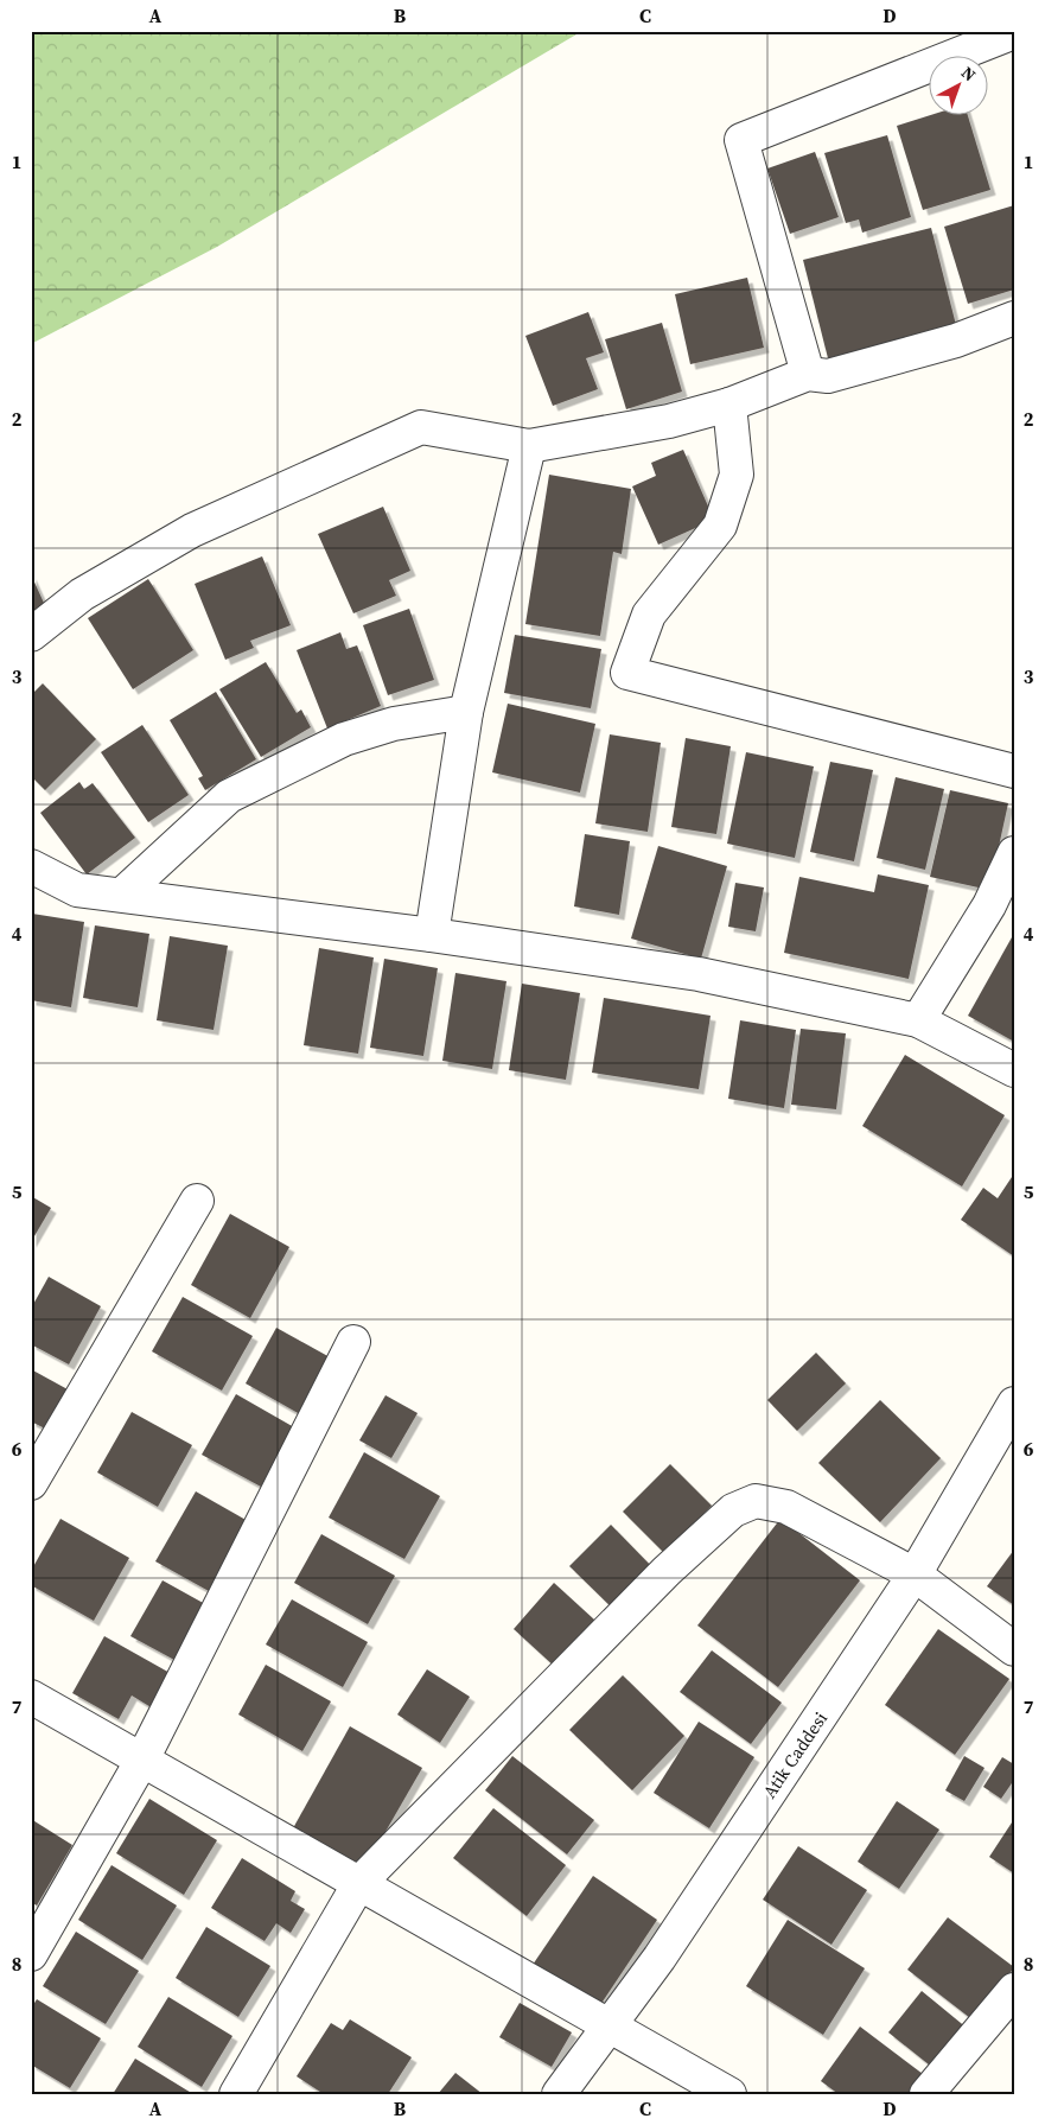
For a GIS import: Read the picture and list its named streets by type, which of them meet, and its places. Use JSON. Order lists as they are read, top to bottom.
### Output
{
  "streets": {
    "street": ["Atik Caddesi"]
  },
  "north": "top right",
  "grid": {
    "columns": [
      "A",
      "B",
      "C",
      "D"
    ],
    "rows": [
      "1",
      "2",
      "3",
      "4",
      "5",
      "6",
      "7",
      "8"
    ]
  }
}
